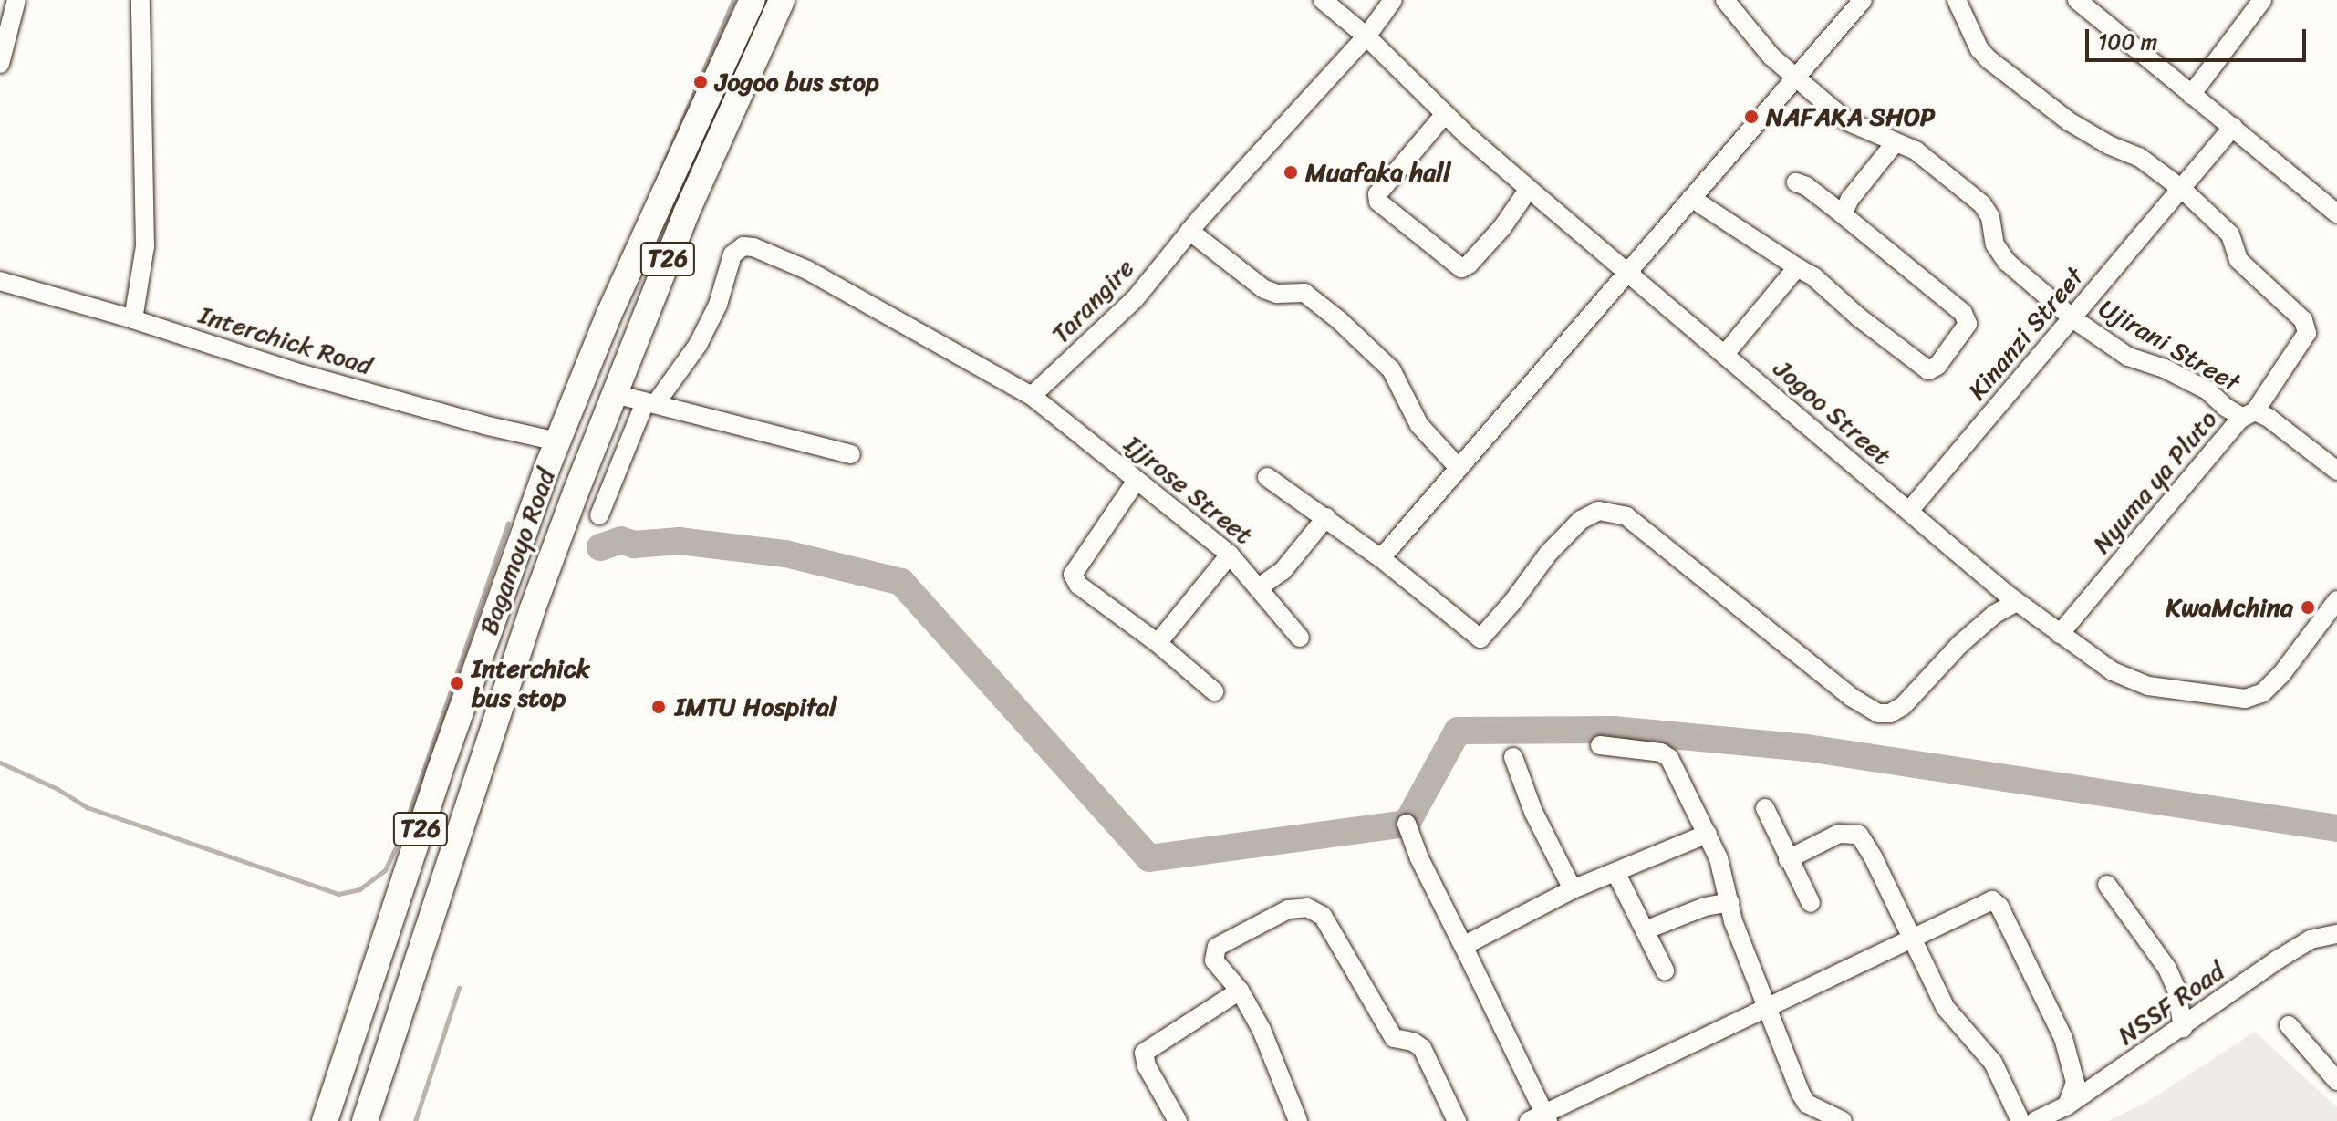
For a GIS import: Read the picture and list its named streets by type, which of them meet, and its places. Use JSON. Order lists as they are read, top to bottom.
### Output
{
  "streets": {
    "highway": ["T26", "Bagamoyo Road"],
    "street": [
      "Tarangire",
      "Kinanzi Street",
      "Interchick Road",
      "Ujirani Street",
      "Jogoo Street",
      "Nyuma ya Pluto",
      "Ijjrose Street",
      "NSSF Road"
    ]
  },
  "crossings": [
    ["Tarangire", "Jogoo Street"],
    ["Tarangire", "Ijjrose Street"],
    ["Kinanzi Street", "Ujirani Street"],
    ["Kinanzi Street", "Jogoo Street"],
    ["Interchick Road", "Bagamoyo Road"],
    ["Ujirani Street", "Nyuma ya Pluto"],
    ["Jogoo Street", "Nyuma ya Pluto"]
  ],
  "places": [
    "Jogoo bus stop",
    "NAFAKA SHOP",
    "Muafaka hall",
    "KwaMchina",
    "Interchick bus stop",
    "IMTU Hospital"
  ],
  "scale_bar": "100 m"
}
